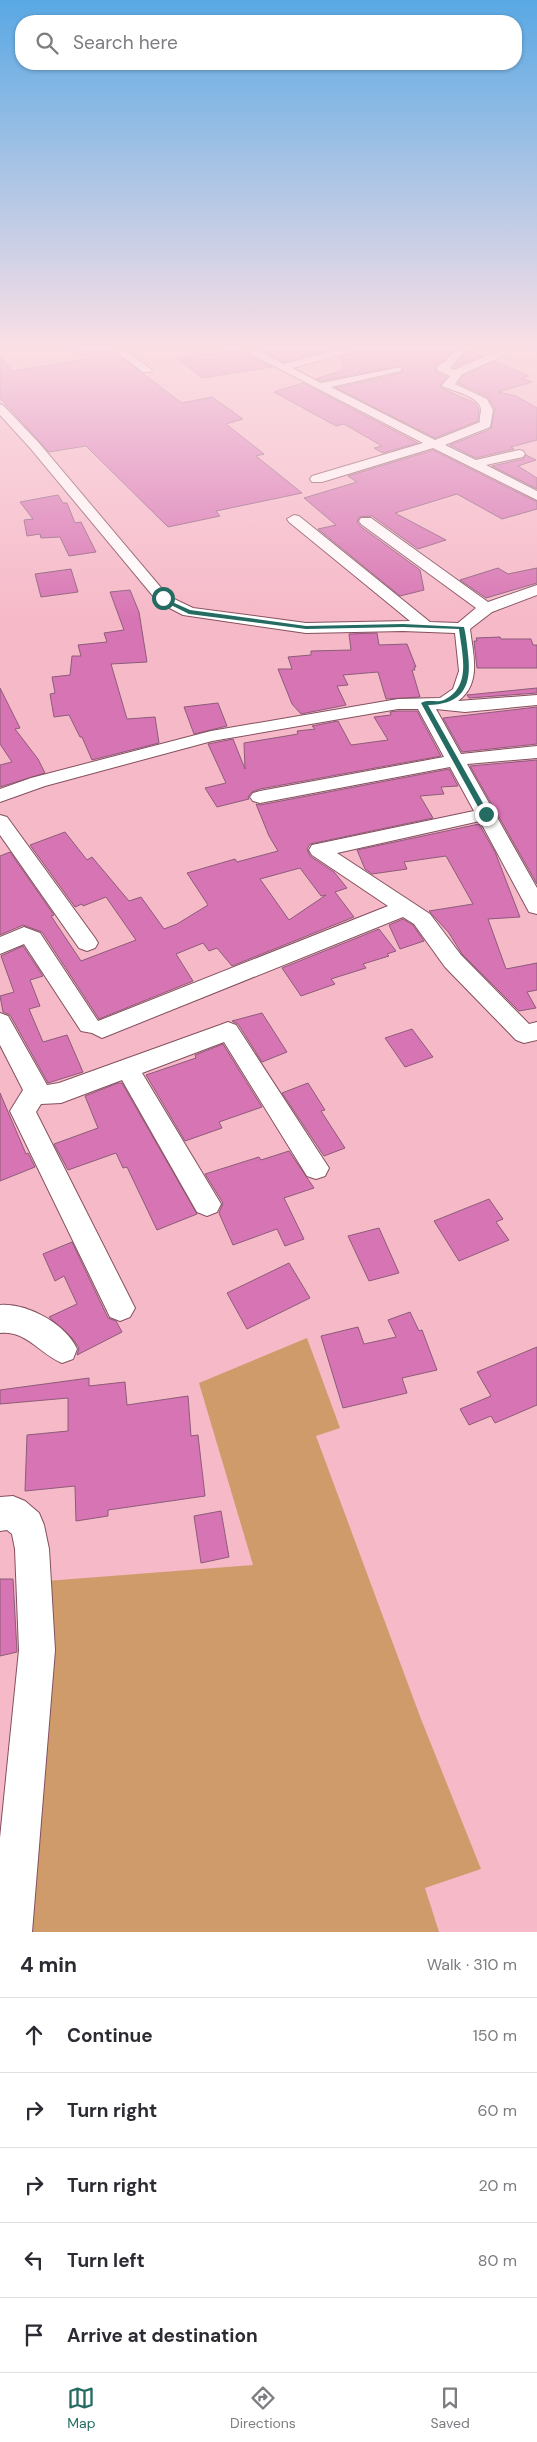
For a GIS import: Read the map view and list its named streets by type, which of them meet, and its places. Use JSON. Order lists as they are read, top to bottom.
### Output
{
  "page": {
    "search": "Search here",
    "heading": ["4 min", "Walk · 310 m"],
    "list": [
      ["Continue", "150 m"],
      ["Turn right", "60 m"],
      ["Turn right", "20 m"],
      ["Turn left", "80 m"],
      "Arrive at destination"
    ],
    "nav": ["Map", "Directions", "Saved"]
  }
}
